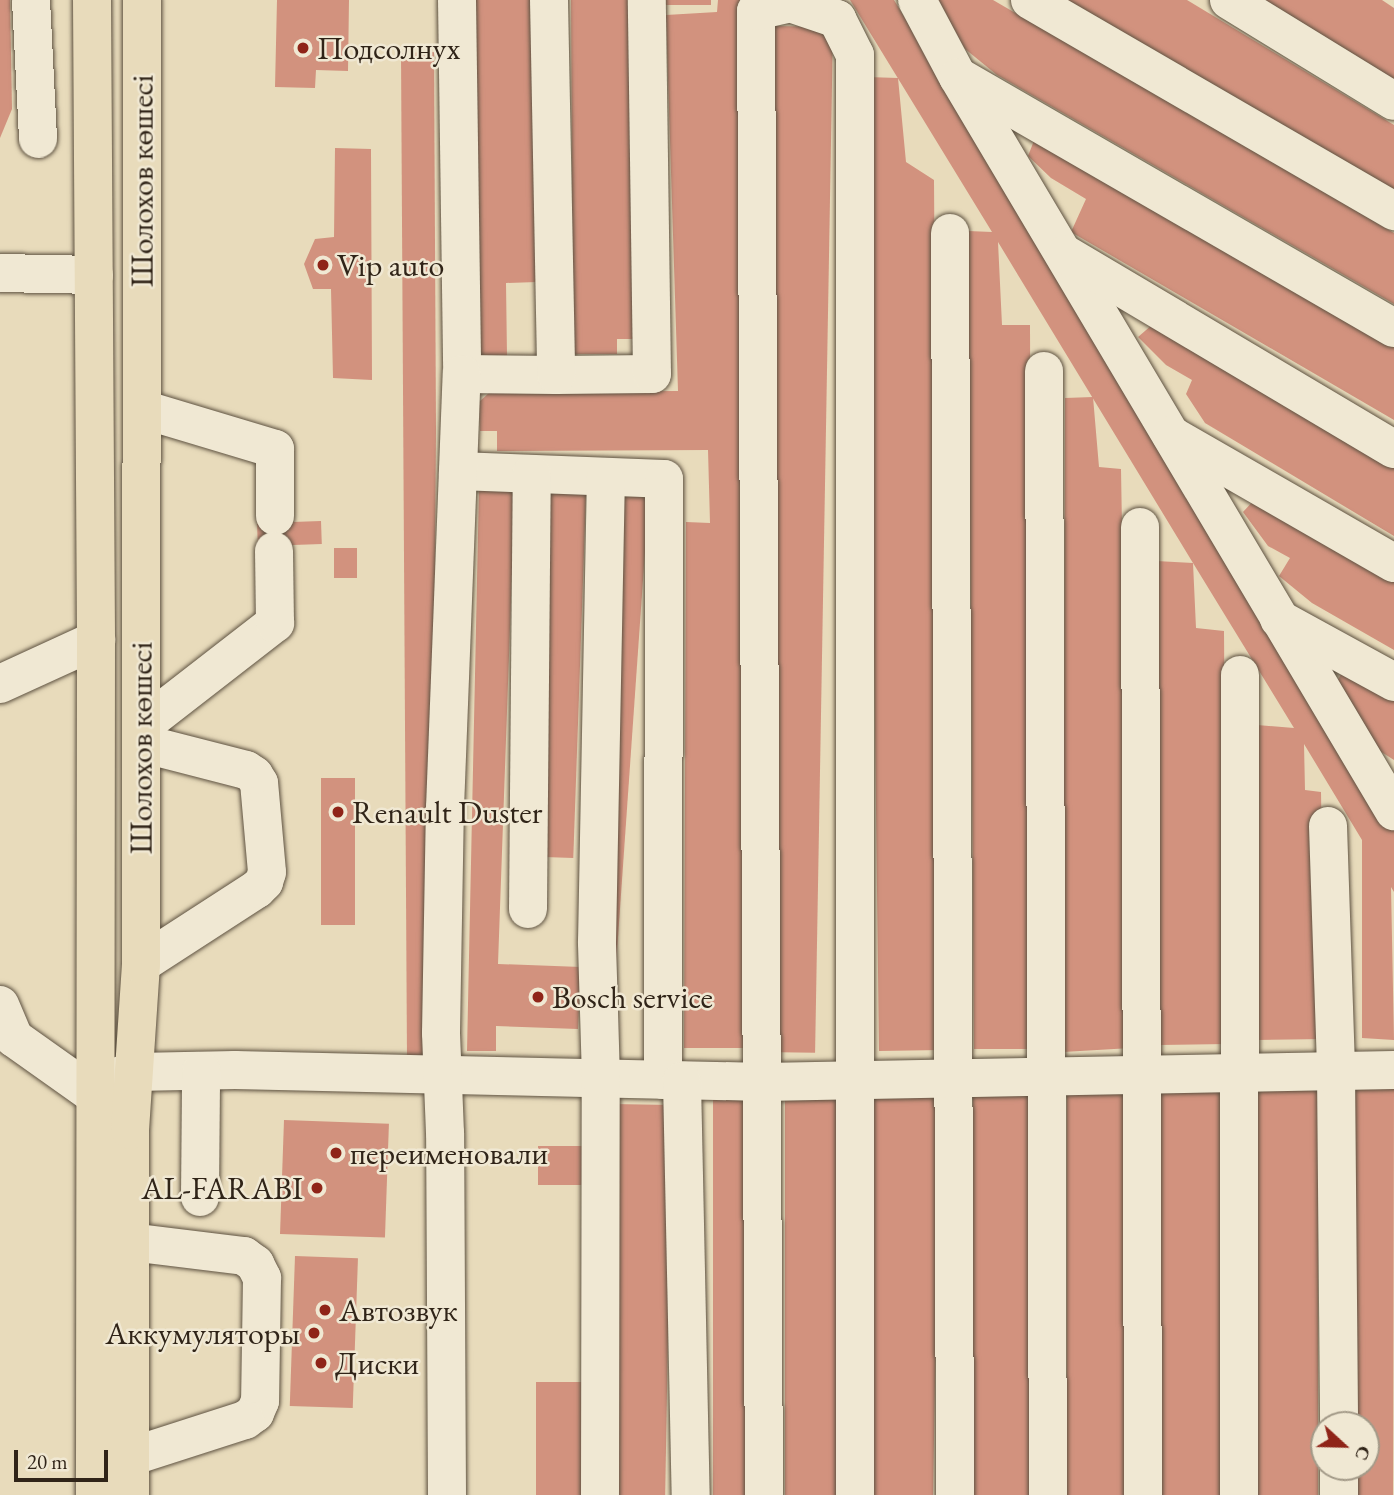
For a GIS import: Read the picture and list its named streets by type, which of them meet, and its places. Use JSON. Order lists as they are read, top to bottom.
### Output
{
  "streets": {
    "highway": ["Шолохов көшесі"]
  },
  "places": [
    "Подсолнух",
    "Vip auto",
    "Renault Duster",
    "Bosch service",
    "переименовали",
    "AL-FARABI",
    "Автозвук",
    "Аккумуляторы",
    "Диски"
  ],
  "scale_bar": "20 m",
  "north": "right"
}
